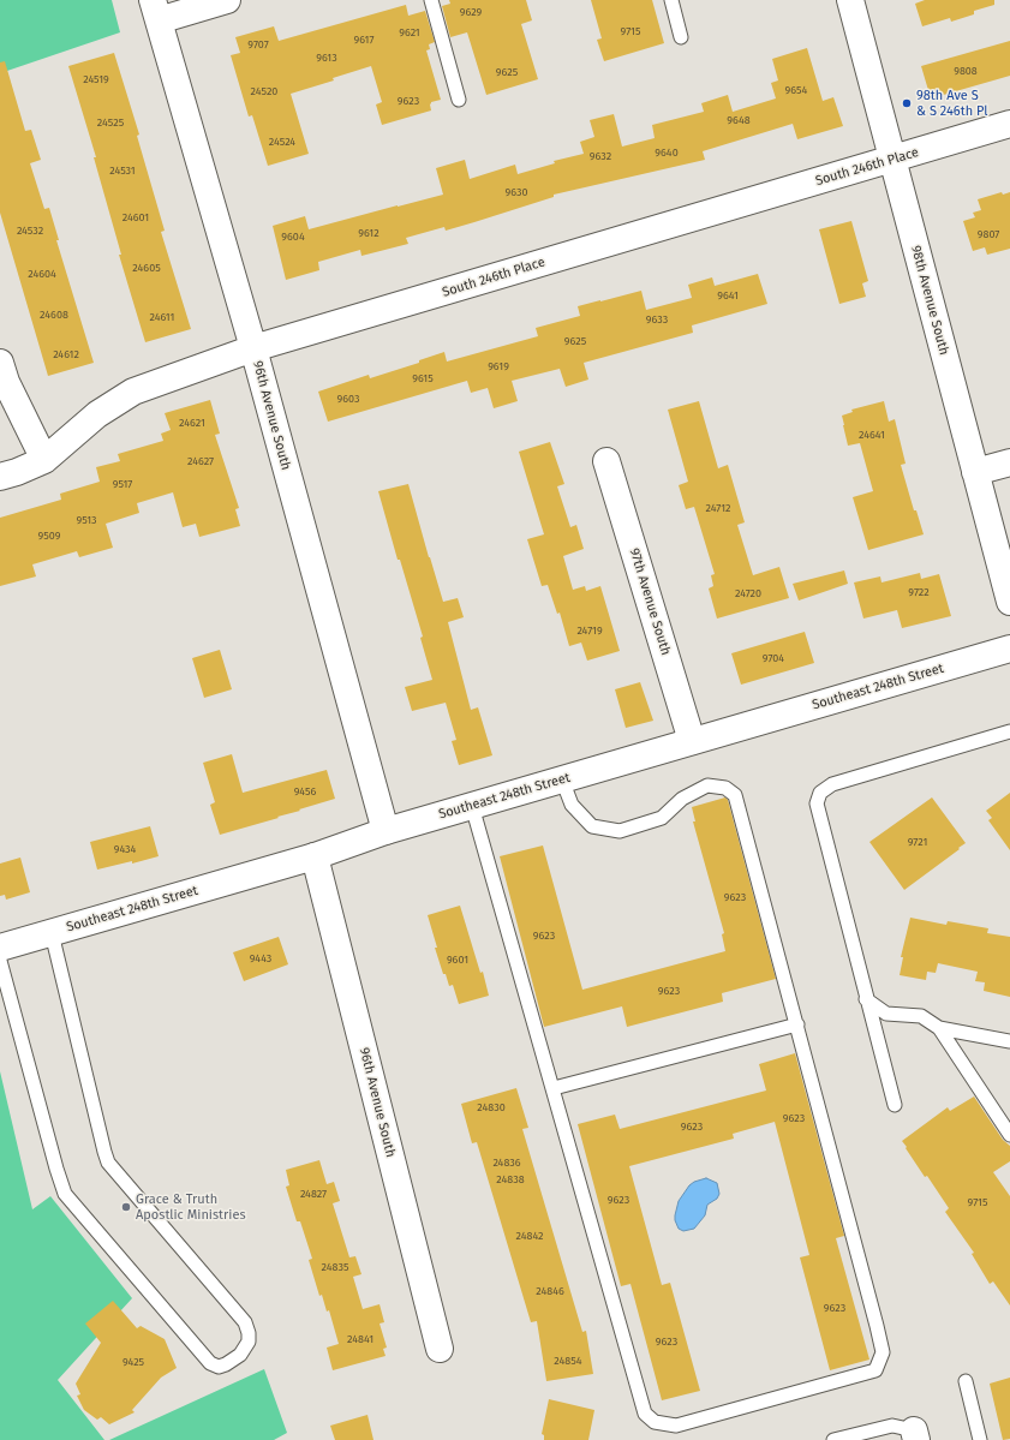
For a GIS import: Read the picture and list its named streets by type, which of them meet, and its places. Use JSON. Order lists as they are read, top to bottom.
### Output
{
  "streets": {
    "street": [
      "South 246th Place",
      "98th Avenue South",
      "96th Avenue South",
      "97th Avenue South",
      "Southeast 248th Street"
    ]
  },
  "crossings": [
    ["South 246th Place", "98th Avenue South"],
    ["South 246th Place", "96th Avenue South"],
    ["96th Avenue South", "Southeast 248th Street"],
    ["97th Avenue South", "Southeast 248th Street"]
  ],
  "places": ["98th Ave S & S 246th Pl", "Grace & Truth Apostlic Ministries"],
  "house_numbers": [
    "9629",
    "9715",
    "9621",
    "9617",
    "9707",
    "9613",
    "9808",
    "9625",
    "24519",
    "9654",
    "24520",
    "9623",
    "9648",
    "24525",
    "24524",
    "9640",
    "9632",
    "24531",
    "9630",
    "24601",
    "24532",
    "9612",
    "9807",
    "9604",
    "24605",
    "24604",
    "9641",
    "24608",
    "24611",
    "9633",
    "9625",
    "24612",
    "9619",
    "9615",
    "9603",
    "24621",
    "24641",
    "24627",
    "9517",
    "24712",
    "9513",
    "9509",
    "9722",
    "24720",
    "24719",
    "9704",
    "9456",
    "9721",
    "9434",
    "9623",
    "9623",
    "9443",
    "9601",
    "9623",
    "24830",
    "9623",
    "9623",
    "24836",
    "24838",
    "24827",
    "9623",
    "9715",
    "24842",
    "24835",
    "24846",
    "9623",
    "24841",
    "9623",
    "24854",
    "9425"
  ]
}
